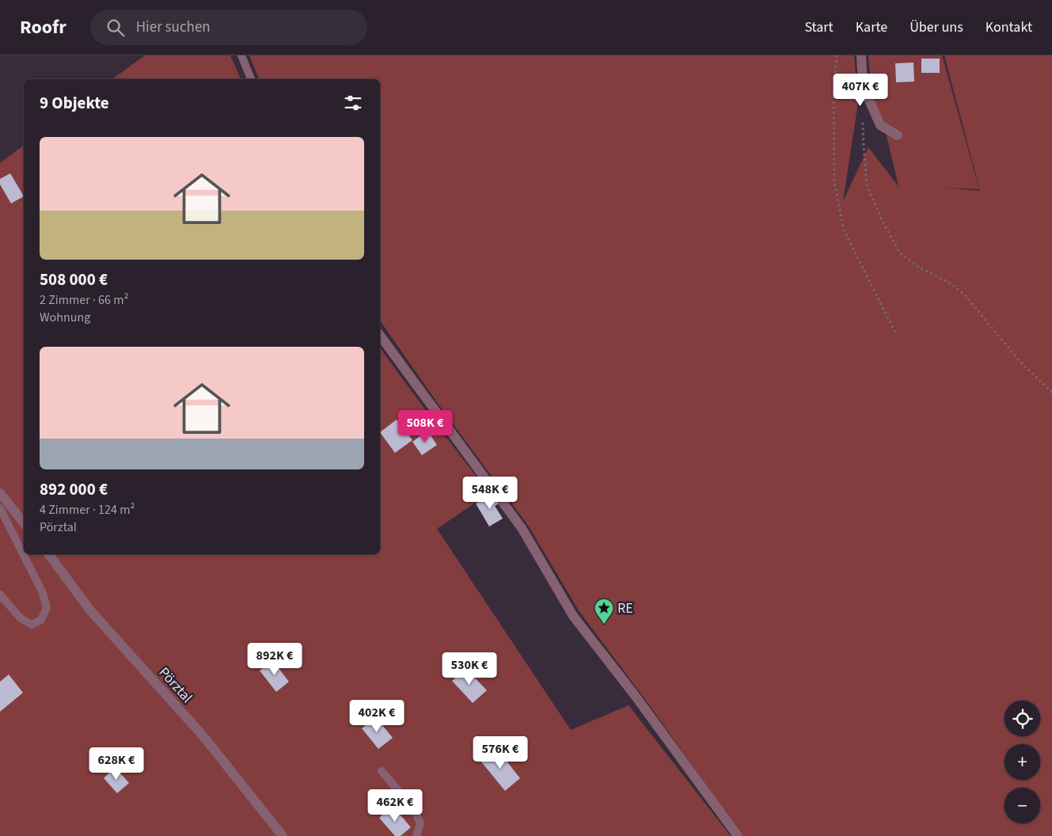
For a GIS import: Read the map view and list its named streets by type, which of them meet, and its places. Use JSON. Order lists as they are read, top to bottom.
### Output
{
  "streets": {
    "street": ["Pörztal"]
  },
  "places": {
    "place": ["RE"]
  },
  "page": {
    "header": "Roofr",
    "search": "Hier suchen",
    "nav": [
      "Start",
      "Karte",
      "Über uns",
      "Kontakt"
    ],
    "price": [
      "407K €",
      "508K €",
      "548K €",
      "892K €",
      "530K €",
      "402K €",
      "576K €",
      "628K €",
      "462K €"
    ],
    "heading": "9 Objekte",
    "list": [
      {
        "name": "508 000 €",
        "note": "2 Zimmer · 66 m² · Wohnung"
      },
      {
        "name": "892 000 €",
        "note": "4 Zimmer · 124 m² · Pörztal"
      }
    ],
    "map_buttons": ["+", "−"]
  }
}
